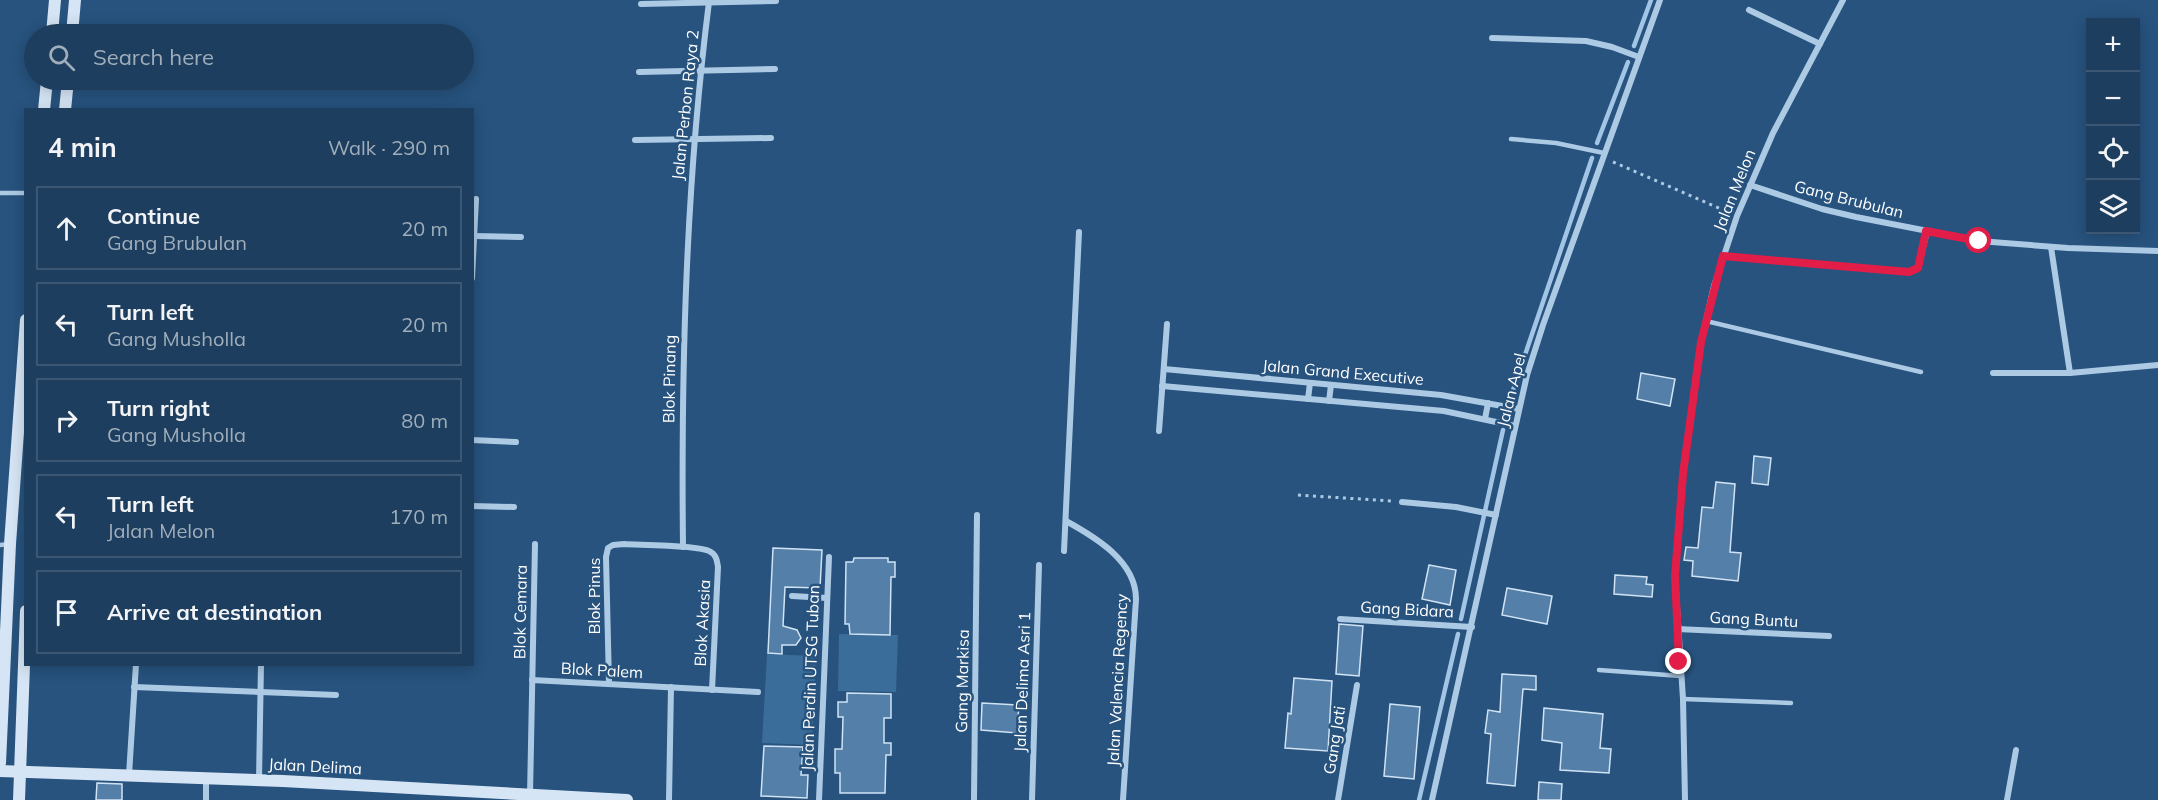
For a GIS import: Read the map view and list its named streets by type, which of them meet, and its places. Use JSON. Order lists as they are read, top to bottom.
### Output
{
  "streets": {
    "main road": ["Jalan Delima"],
    "street": [
      "Jalan Perbon Raya 2",
      "Jalan Melon",
      "Gang Brubulan",
      "Jalan Grand Executive",
      "Blok Pinang",
      "Jalan Apel",
      "Blok Pinus",
      "Gang Bidara",
      "Blok Cemara",
      "Gang Buntu",
      "Blok Akasia",
      "Blok Palem",
      "Jalan Perdin UTSG Tuban",
      "Jalan Valencia Regency",
      "Gang Markisa",
      "Jalan Delima Asri 1",
      "Gang Jati"
    ]
  },
  "crossings": [
    ["Jalan Perbon Raya 2", "Blok Pinang"],
    ["Jalan Melon", "Gang Brubulan"],
    ["Jalan Melon", "Gang Buntu"],
    ["Jalan Grand Executive", "Jalan Apel"],
    ["Blok Pinang", "Blok Pinus"],
    ["Blok Pinang", "Blok Akasia"],
    ["Jalan Apel", "Gang Bidara"],
    ["Blok Pinus", "Blok Akasia"],
    ["Blok Pinus", "Blok Palem"],
    ["Blok Cemara", "Blok Palem"],
    ["Blok Cemara", "Jalan Delima"],
    ["Blok Akasia", "Blok Palem"]
  ],
  "page": {
    "map_buttons": ["+", "−"],
    "search": "Search here",
    "heading": ["4 min", "Walk · 290 m"],
    "list": [
      ["Continue", "Gang Brubulan", "20 m"],
      ["Turn left", "Gang Musholla", "20 m"],
      ["Turn right", "Gang Musholla", "80 m"],
      ["Turn left", "Jalan Melon", "170 m"],
      "Arrive at destination"
    ]
  }
}
